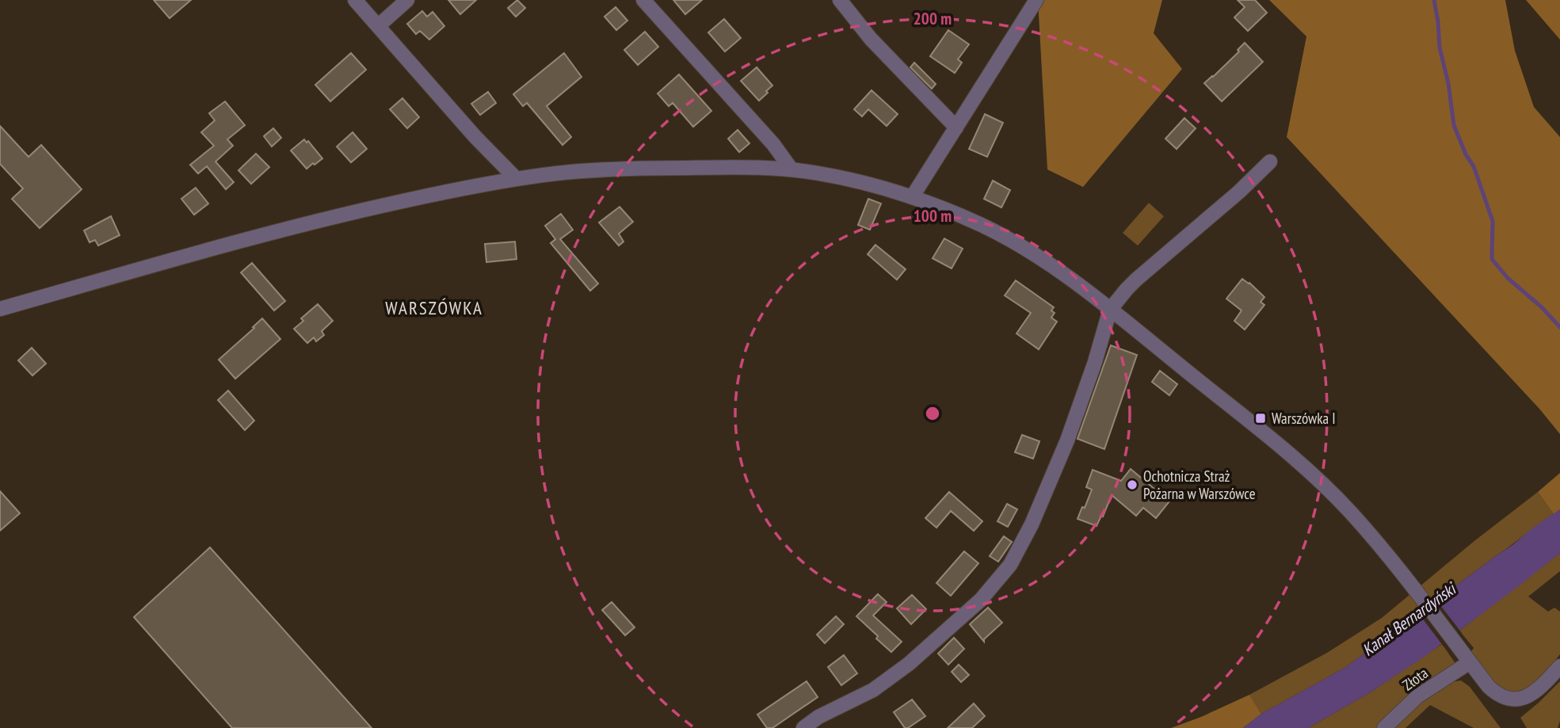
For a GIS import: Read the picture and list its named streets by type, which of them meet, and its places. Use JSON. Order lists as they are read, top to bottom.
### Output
{
  "streets": {
    "street": ["Złota"]
  },
  "districts": ["WARSZÓWKA"],
  "water": ["Kanał Bernardyński"],
  "places": {
    "transit": ["Warszówka I"],
    "other": ["Ochotnicza Straż Pożarna w Warszówce"]
  },
  "rings": ["200 m", "100 m"]
}
